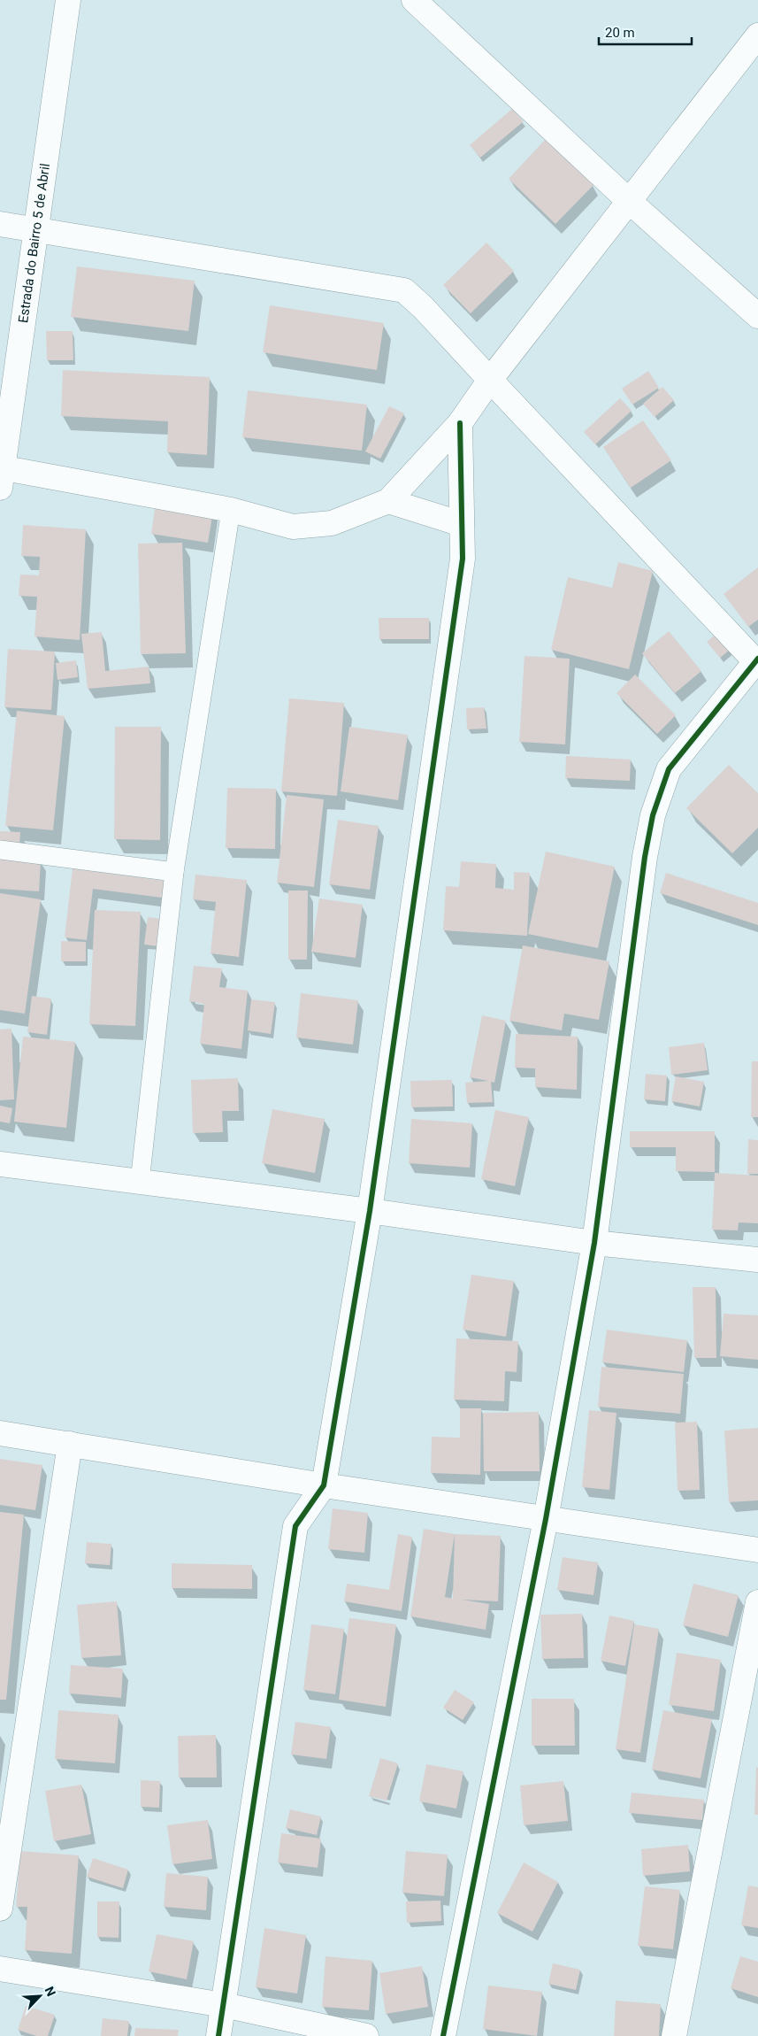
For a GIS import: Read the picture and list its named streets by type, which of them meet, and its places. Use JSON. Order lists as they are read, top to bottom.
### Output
{
  "streets": {
    "street": ["Estrada do Bairro 5 de Abril"]
  },
  "scale_bar": "20 m",
  "north": "top right"
}
